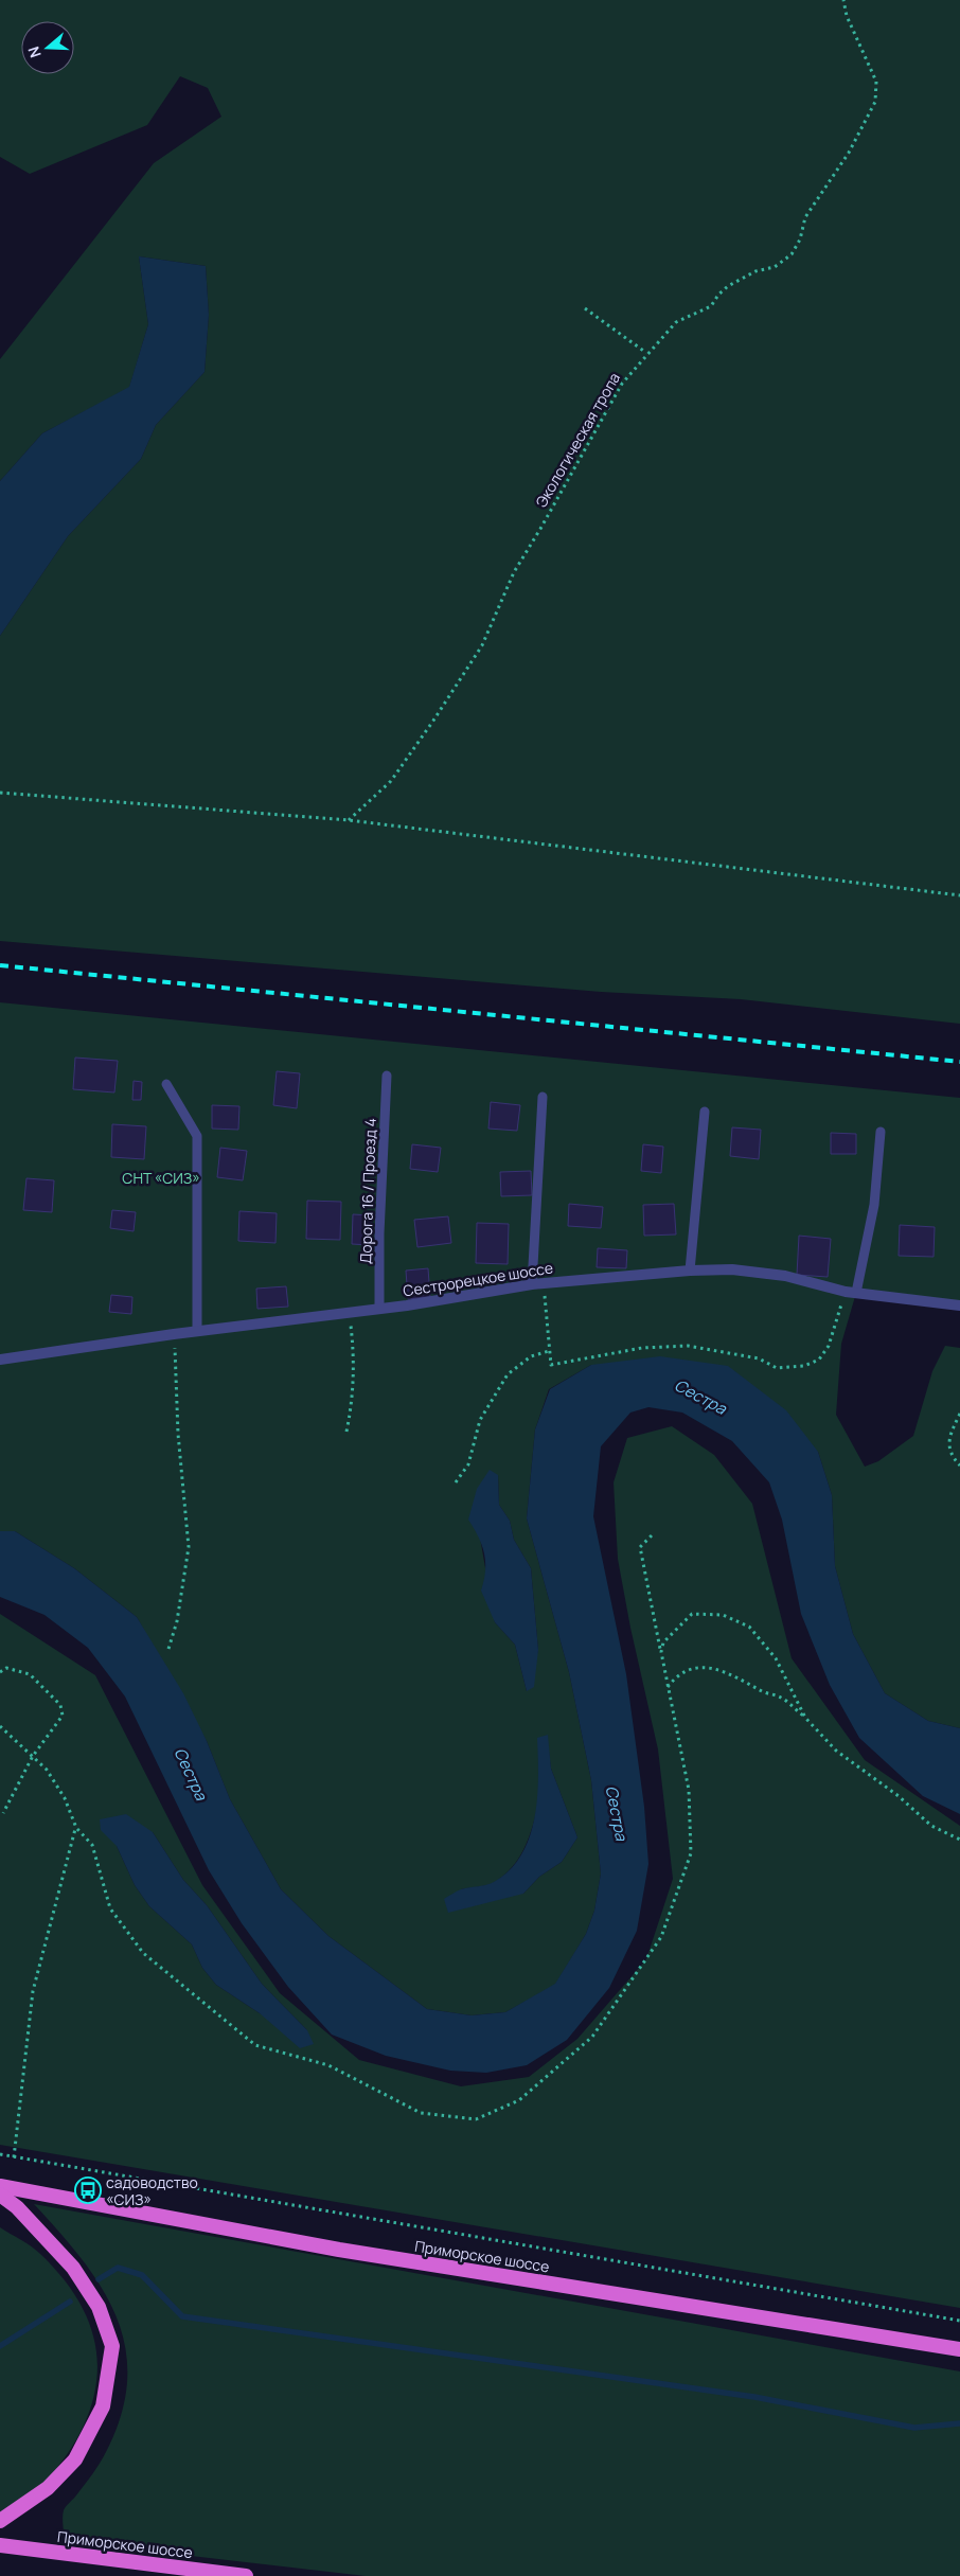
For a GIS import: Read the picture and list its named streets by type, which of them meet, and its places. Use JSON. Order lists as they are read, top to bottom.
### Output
{
  "streets": {
    "highway": ["Приморское шоссе"],
    "street": ["Сестрорецкое шоссе"],
    "lane": ["Дорога 16 / Проезд 4"],
    "path": ["Экологическая тропа"]
  },
  "crossings": [
    ["Дорога 16 / Проезд 4", "Сестрорецкое шоссе"]
  ],
  "water": ["Сестра"],
  "parks": ["СНТ «СИЗ»"],
  "places": {
    "bus stop": ["садоводство «СИЗ»"]
  },
  "north": "left"
}
